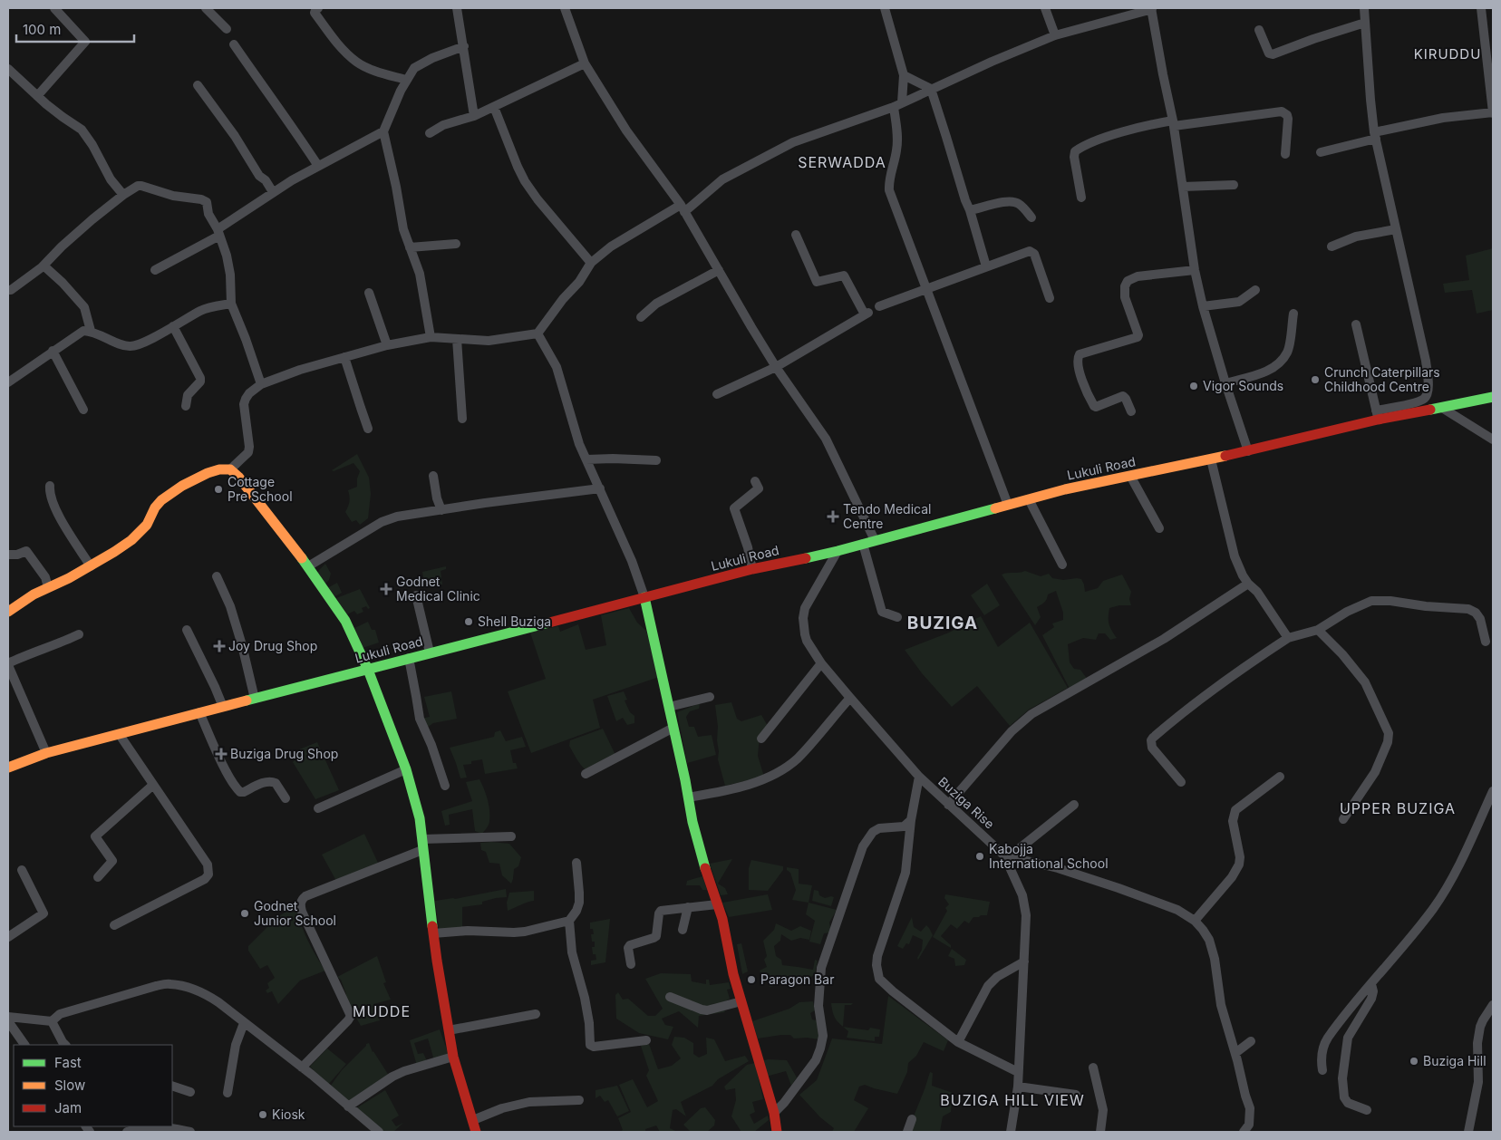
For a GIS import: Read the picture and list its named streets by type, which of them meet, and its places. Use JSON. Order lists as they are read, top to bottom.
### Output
{
  "streets": {
    "street": ["Lukuli Road", "Buziga Rise"]
  },
  "crossings": [
    ["Lukuli Road", "Buziga Rise"]
  ],
  "districts": [
    "KIRUDDU",
    "SERWADDA",
    "BUZIGA",
    "UPPER BUZIGA",
    "MUDDE",
    "BUZIGA HILL VIEW"
  ],
  "places": {
    "other": [
      "Crunch Caterpillars Childhood Centre",
      "Vigor Sounds",
      "Cottage Pre School",
      "Shell Buziga",
      "Kabojja International School",
      "Godnet Junior School",
      "Paragon Bar",
      "Buziga Hill",
      "Kiosk"
    ],
    "health": [
      "Tendo Medical Centre",
      "Godnet Medical Clinic",
      "Joy Drug Shop",
      "Buziga Drug Shop"
    ]
  },
  "legend": ["Fast", "Slow", "Jam"],
  "scale_bar": "100 m"
}
